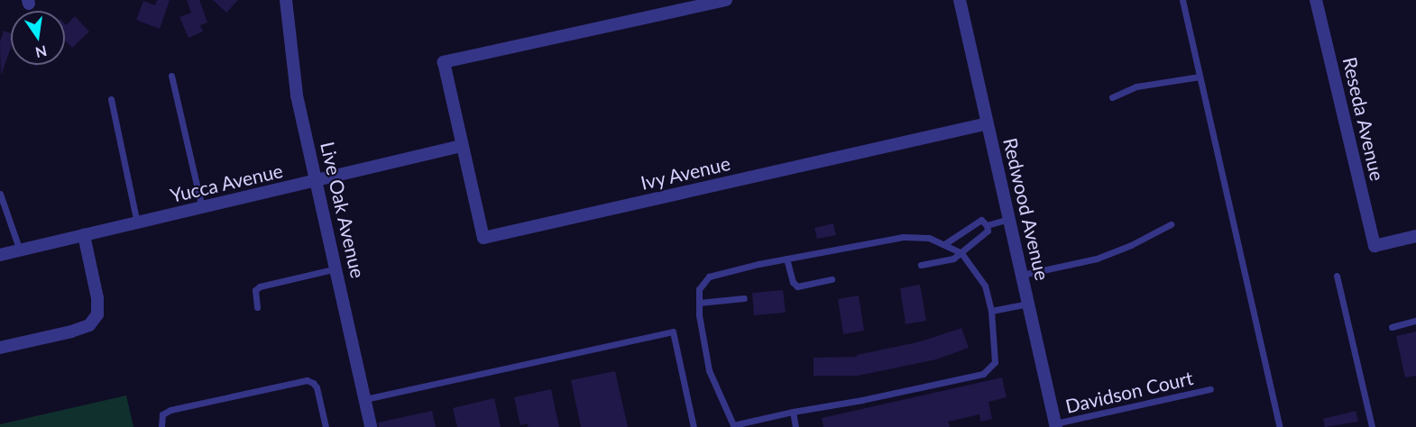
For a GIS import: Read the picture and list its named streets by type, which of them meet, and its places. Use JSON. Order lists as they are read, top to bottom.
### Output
{
  "streets": {
    "street": [
      "Reseda Avenue",
      "Ivy Avenue",
      "Yucca Avenue",
      "Redwood Avenue",
      "Live Oak Avenue"
    ],
    "lane": ["Davidson Court"]
  },
  "crossings": [
    ["Ivy Avenue", "Yucca Avenue"],
    ["Ivy Avenue", "Redwood Avenue"],
    ["Yucca Avenue", "Live Oak Avenue"],
    ["Redwood Avenue", "Davidson Court"]
  ],
  "north": "bottom"
}
